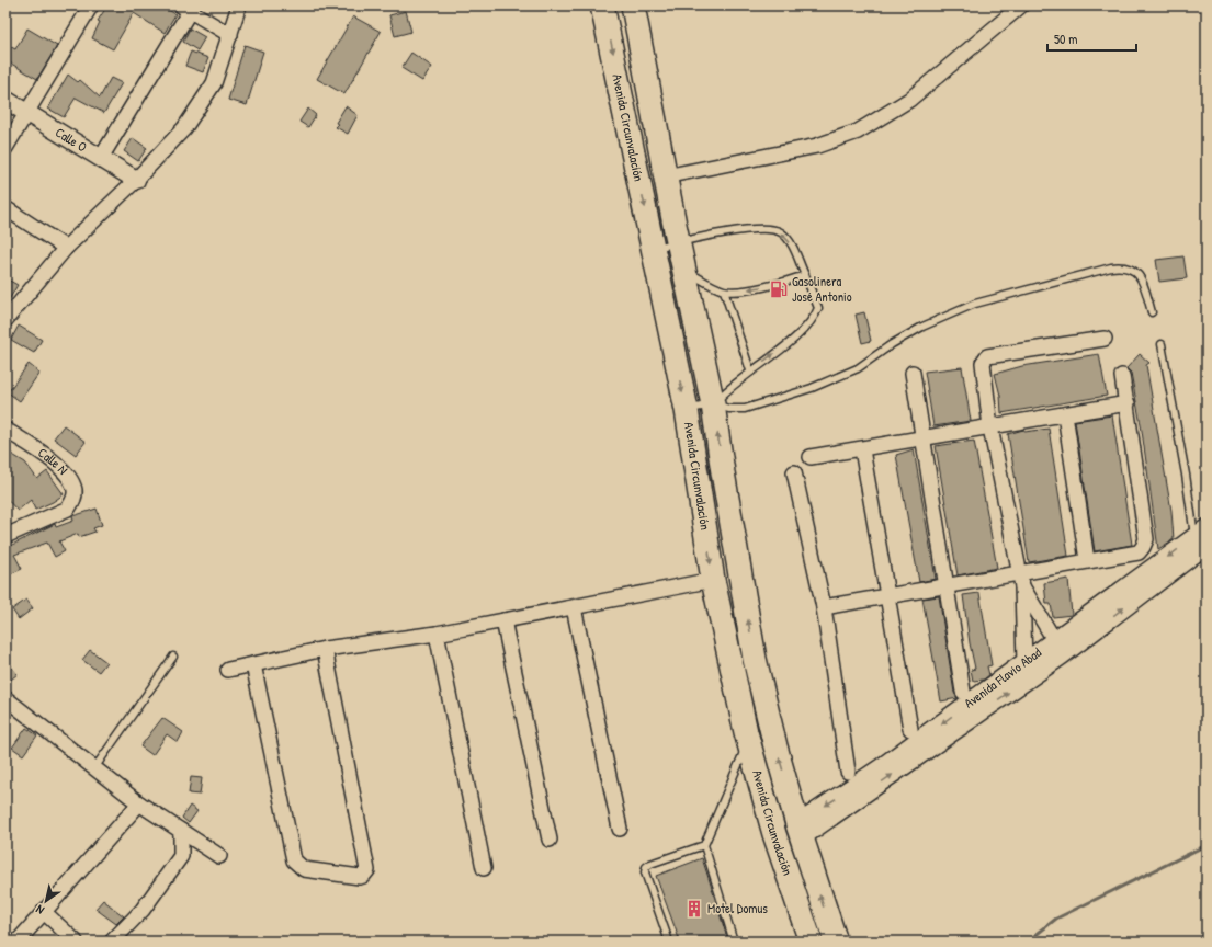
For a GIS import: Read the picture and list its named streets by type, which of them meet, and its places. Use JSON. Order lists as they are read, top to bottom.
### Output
{
  "streets": {
    "highway": ["Avenida Circunvalación"],
    "street": ["Calle O", "Calle Ñ", "Avenida Flavio Abad"]
  },
  "crossings": [
    ["Avenida Circunvalación", "Avenida Flavio Abad"]
  ],
  "places": {
    "fuel station": ["Gasolinera José Antonio"],
    "building": ["Motel Domus"]
  },
  "scale_bar": "50 m",
  "north": "bottom left"
}
